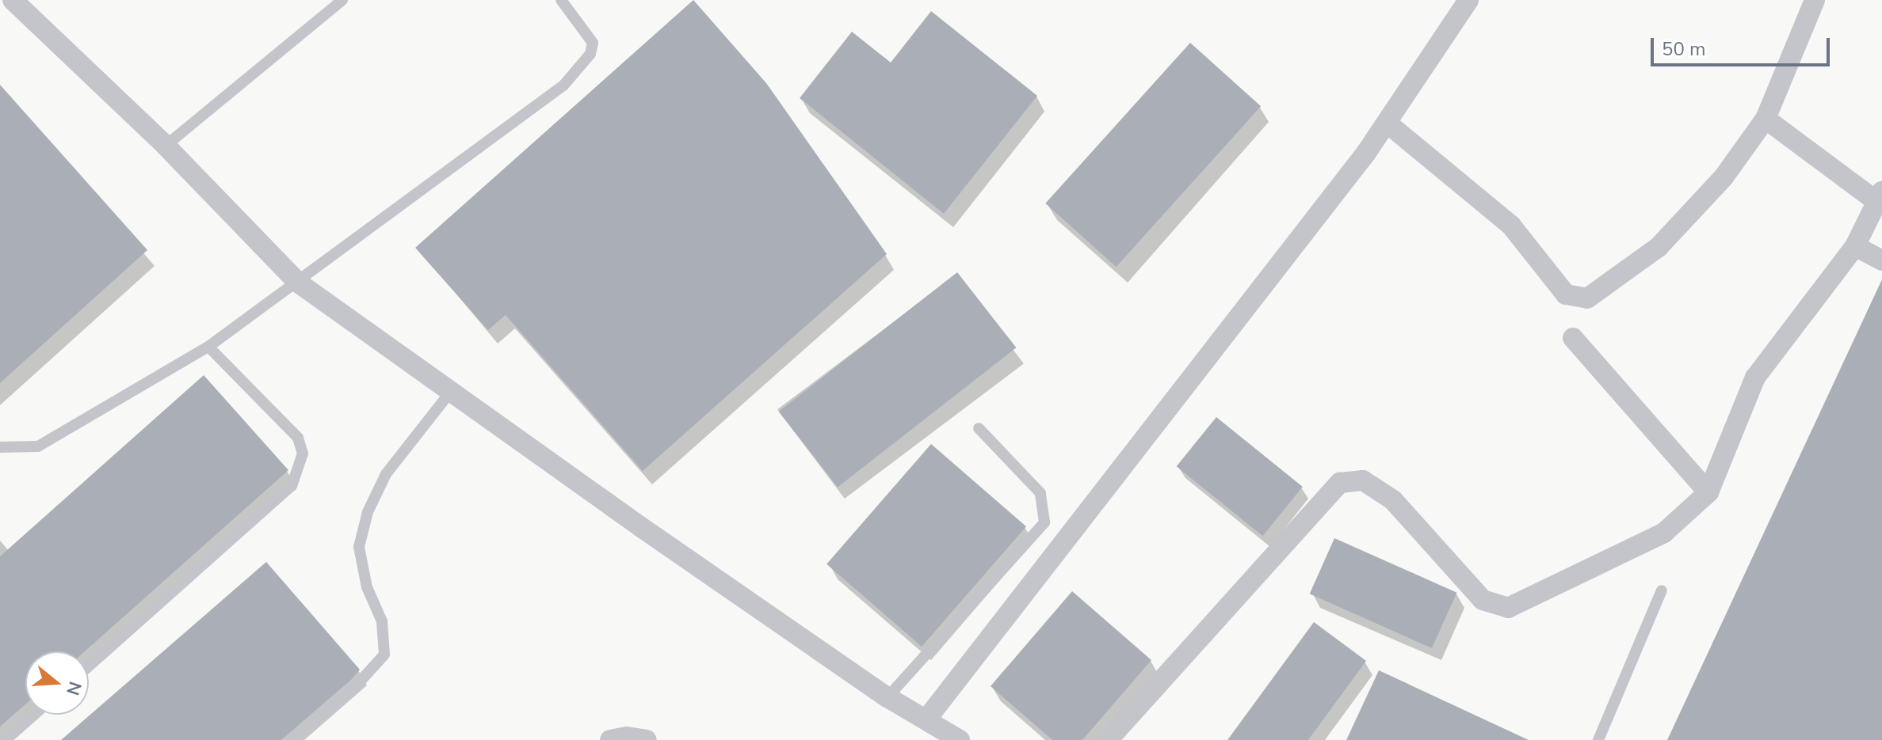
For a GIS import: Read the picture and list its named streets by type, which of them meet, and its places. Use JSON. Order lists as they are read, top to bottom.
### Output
{
  "scale_bar": "50 m",
  "north": "right"
}
